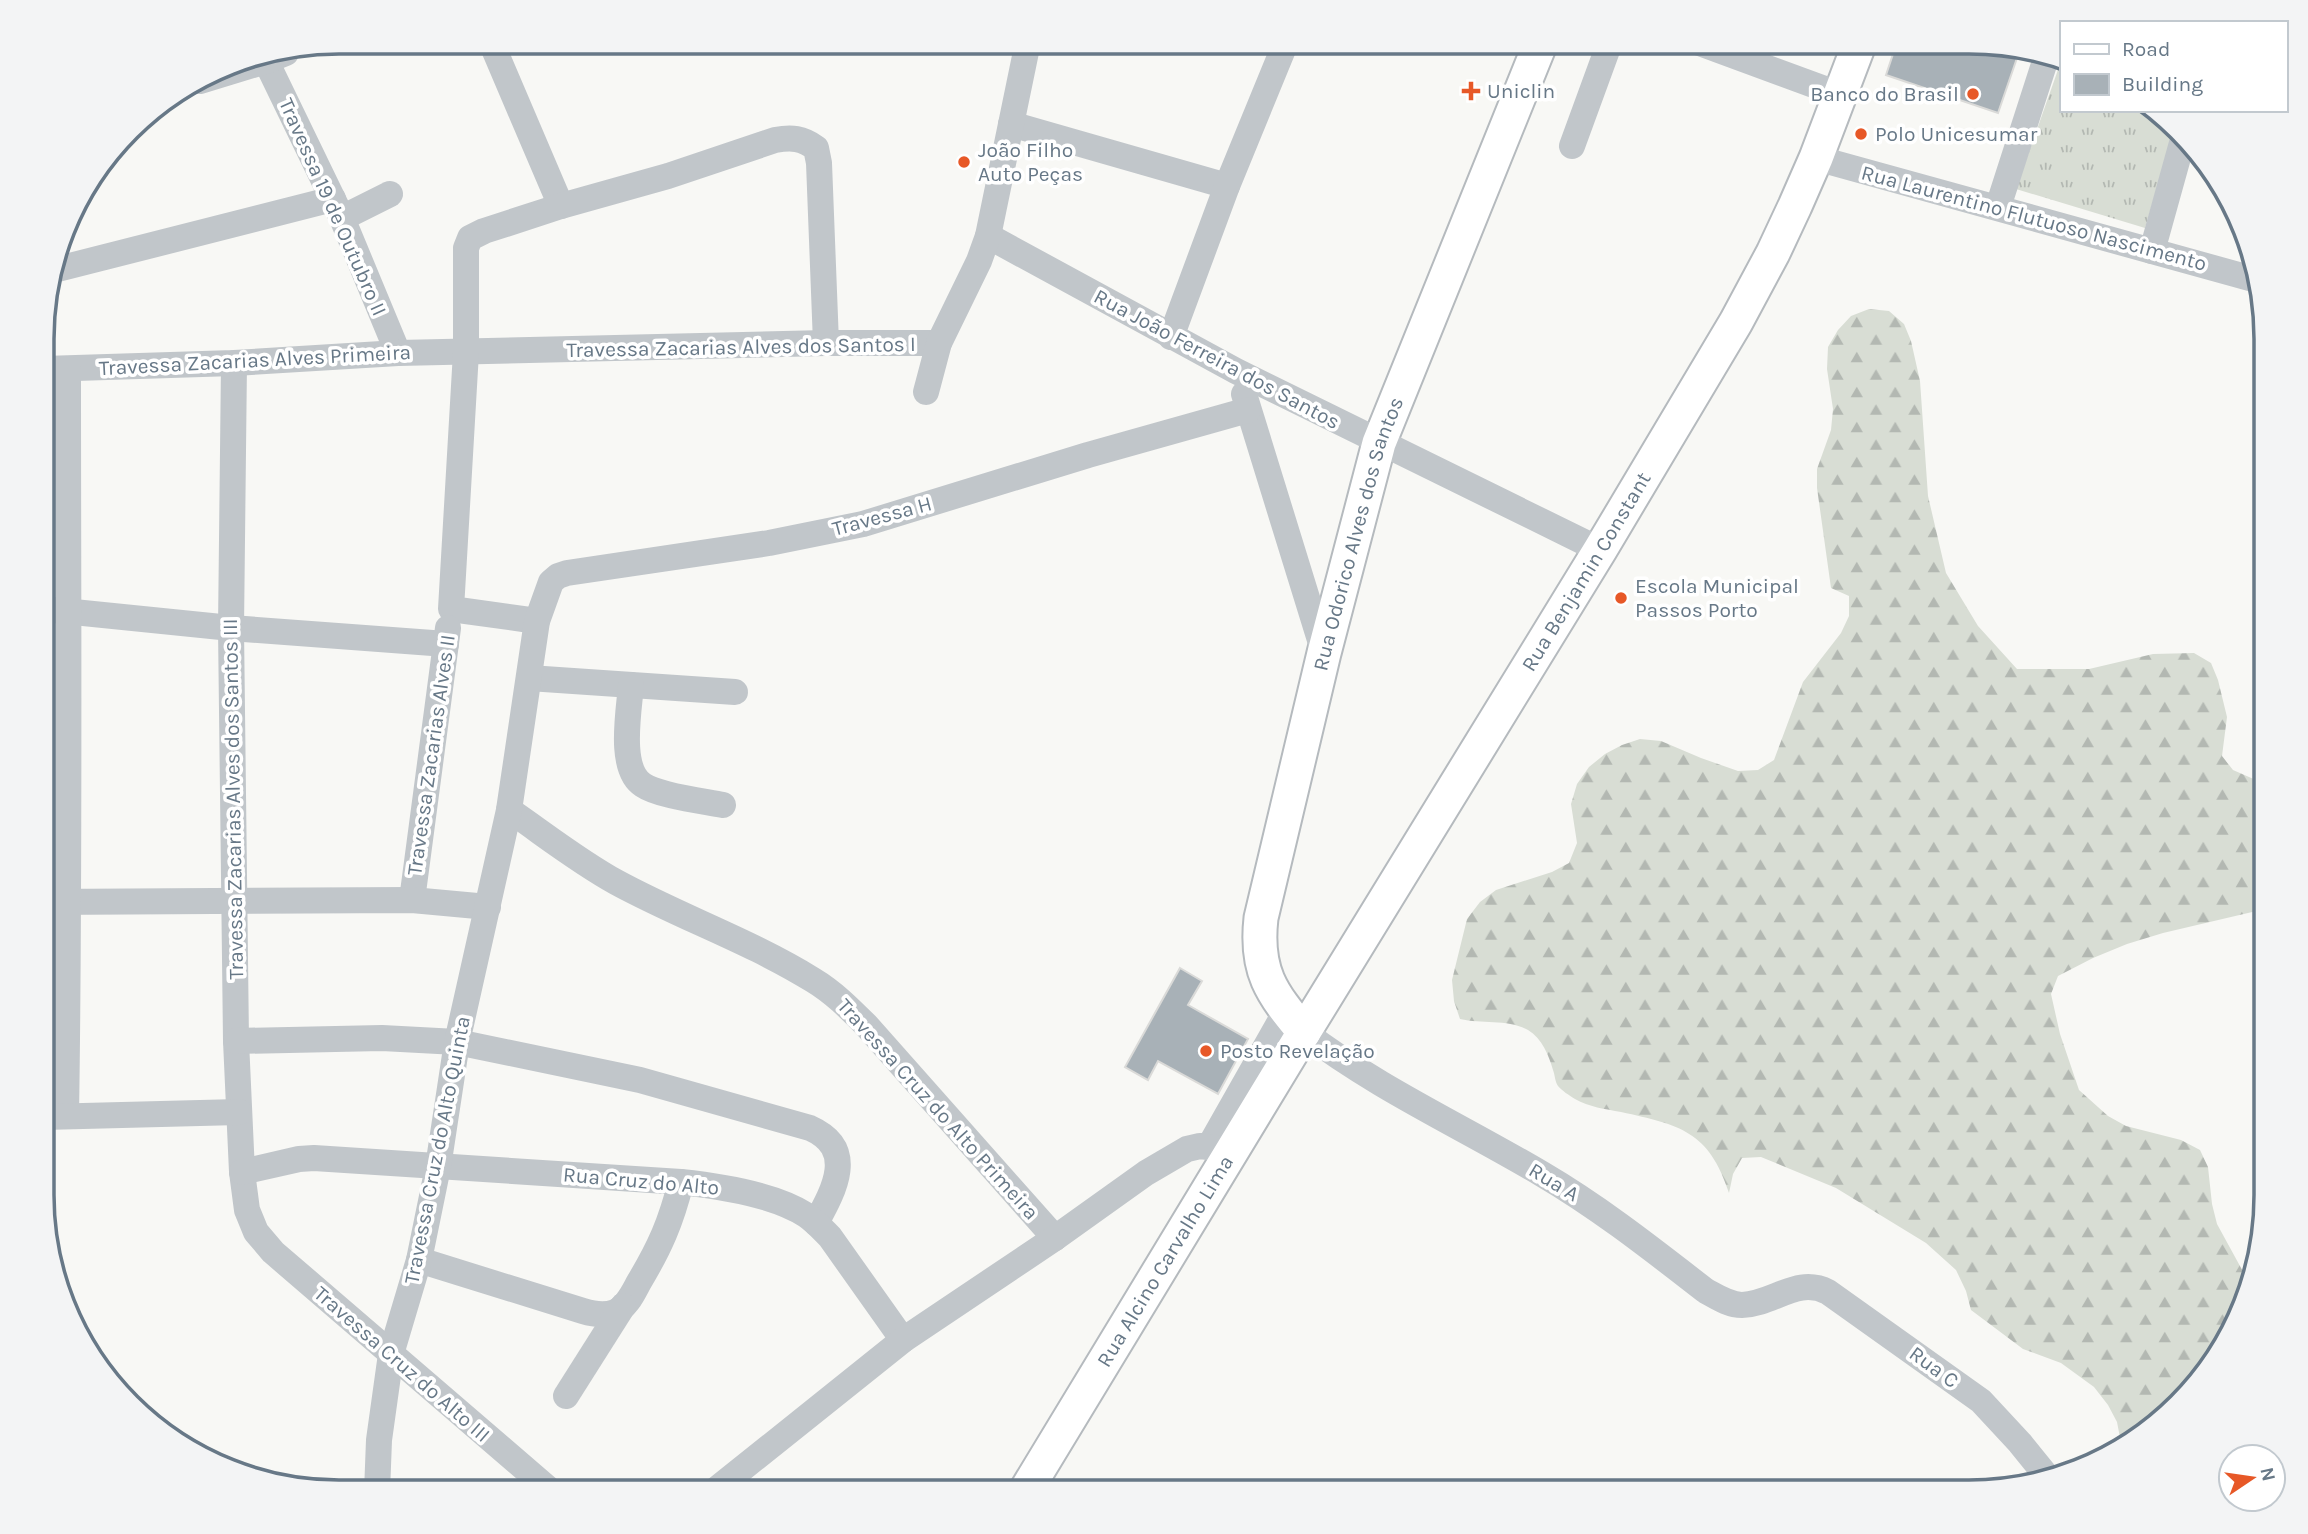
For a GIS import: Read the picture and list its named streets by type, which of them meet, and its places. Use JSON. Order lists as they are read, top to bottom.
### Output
{
  "streets": {
    "main road": ["Rua Odorico Alves dos Santos", "Rua Benjamin Constant", "Rua Alcino Carvalho Lima"],
    "street": [
      "Travessa 19 de Outubro II",
      "Rua Laurentino Flutuoso Nascimento",
      "Travessa Zacarias Alves dos Santos I",
      "Rua João Ferreira dos Santos",
      "Travessa Zacarias Alves Primeira",
      "Travessa H",
      "Travessa Zacarias Alves II",
      "Travessa Zacarias Alves dos Santos III",
      "Travessa Cruz do Alto Primeira",
      "Travessa Cruz do Alto Quinta",
      "Rua Cruz do Alto",
      "Rua A",
      "Travessa Cruz do Alto III",
      "Rua C"
    ]
  },
  "crossings": [
    ["Travessa 19 de Outubro II", "Travessa Zacarias Alves Primeira"],
    ["Rua Laurentino Flutuoso Nascimento", "Rua Benjamin Constant"],
    ["Travessa Zacarias Alves dos Santos I", "Rua João Ferreira dos Santos"],
    ["Travessa Zacarias Alves dos Santos I", "Travessa Zacarias Alves Primeira"],
    ["Travessa Zacarias Alves dos Santos I", "Travessa Zacarias Alves II"],
    ["Rua João Ferreira dos Santos", "Rua Odorico Alves dos Santos"],
    ["Rua João Ferreira dos Santos", "Rua Benjamin Constant"],
    ["Travessa Zacarias Alves Primeira", "Travessa Zacarias Alves II"],
    ["Travessa Zacarias Alves Primeira", "Travessa Zacarias Alves dos Santos III"],
    ["Rua Odorico Alves dos Santos", "Rua Benjamin Constant"],
    ["Rua Odorico Alves dos Santos", "Rua A"],
    ["Rua Odorico Alves dos Santos", "Rua Alcino Carvalho Lima"],
    ["Rua Benjamin Constant", "Rua A"],
    ["Rua Benjamin Constant", "Rua Alcino Carvalho Lima"],
    ["Travessa Zacarias Alves dos Santos III", "Rua Cruz do Alto"],
    ["Travessa Zacarias Alves dos Santos III", "Travessa Cruz do Alto III"],
    ["Travessa Cruz do Alto Primeira", "Travessa Cruz do Alto Quinta"],
    ["Travessa Cruz do Alto Quinta", "Rua Cruz do Alto"],
    ["Travessa Cruz do Alto Quinta", "Travessa Cruz do Alto III"],
    ["Rua A", "Rua Alcino Carvalho Lima"],
    ["Rua A", "Rua C"]
  ],
  "places": {
    "health": ["Uniclin"],
    "other": [
      "Banco do Brasil",
      "Polo Unicesumar",
      "João Filho Auto Peças",
      "Escola Municipal Passos Porto",
      "Posto Revelação"
    ]
  },
  "legend": ["Road", "Building"],
  "north": "right"
}
